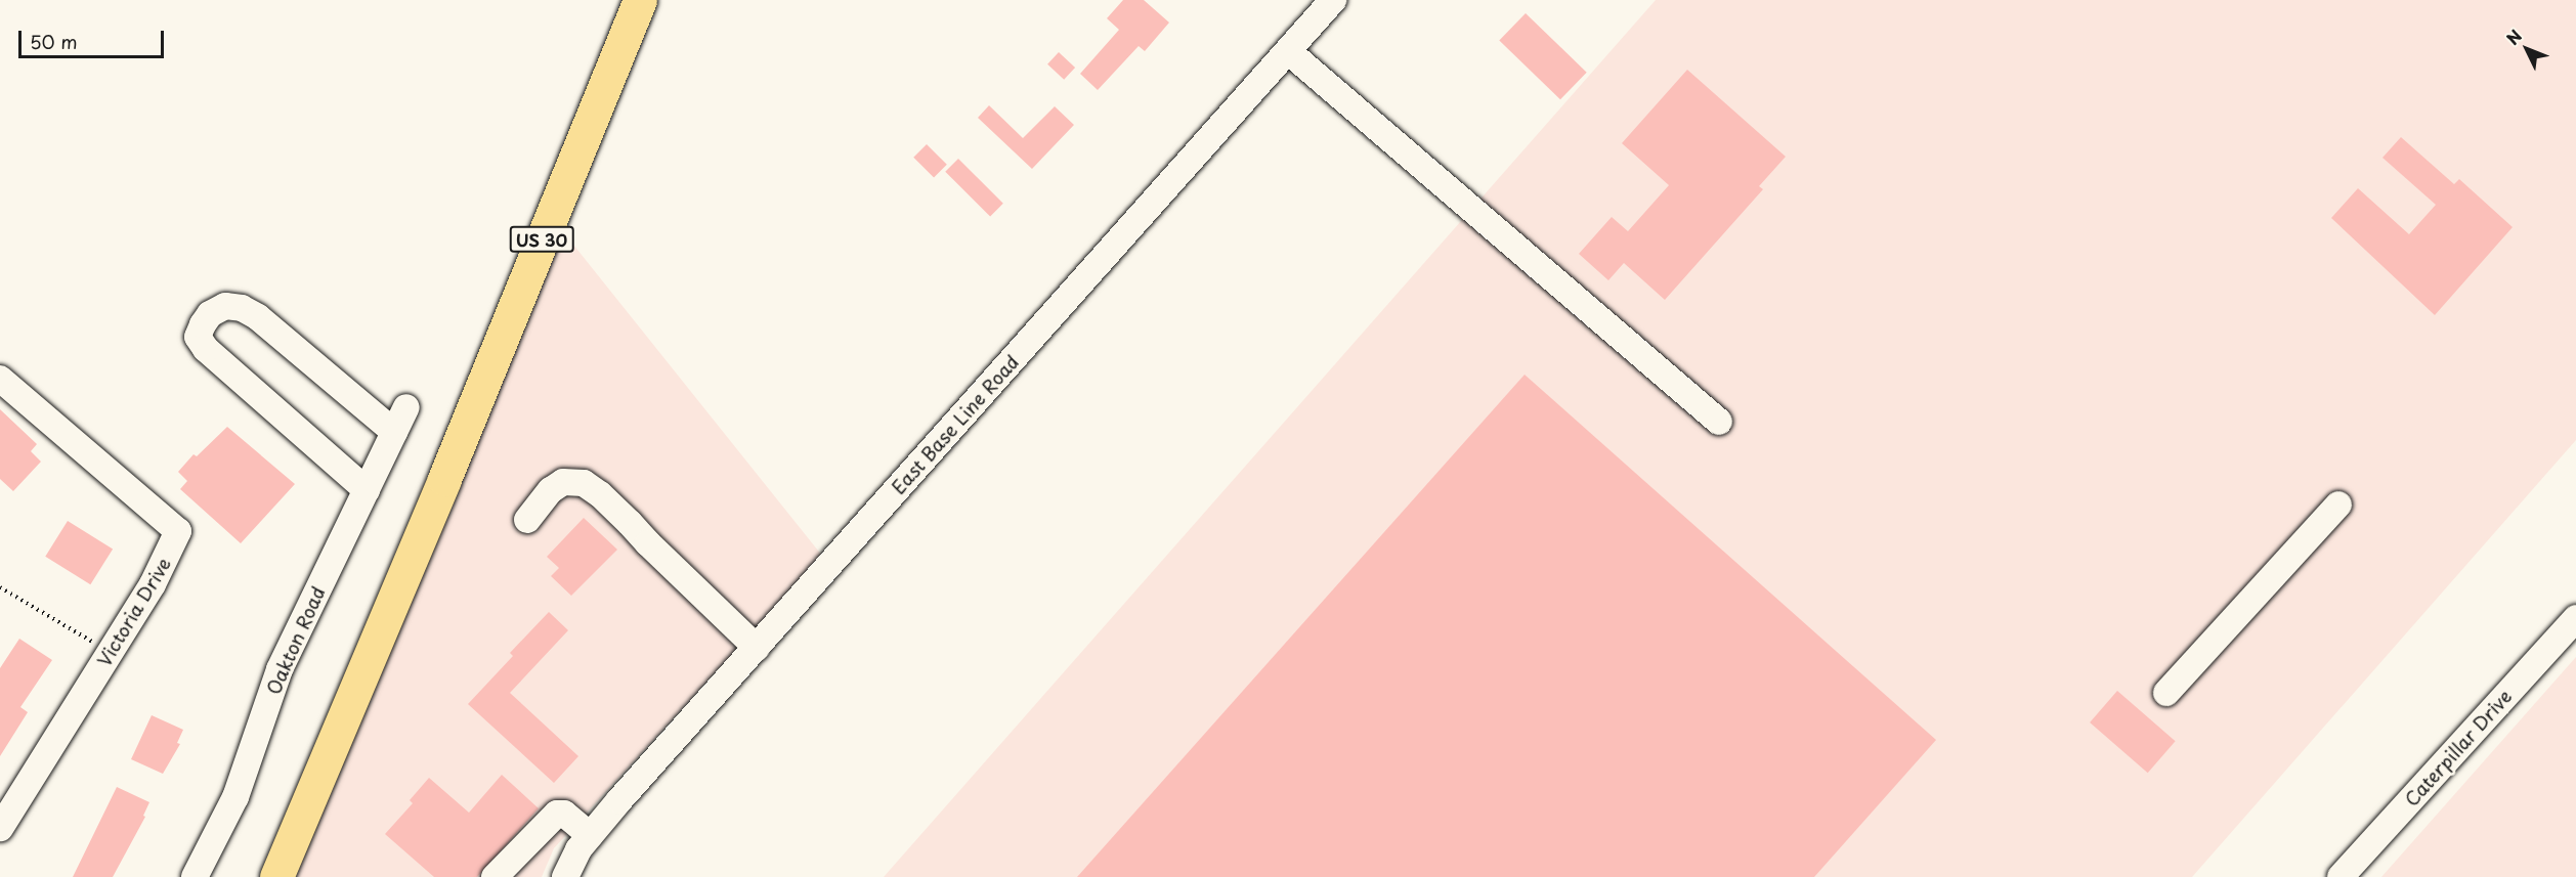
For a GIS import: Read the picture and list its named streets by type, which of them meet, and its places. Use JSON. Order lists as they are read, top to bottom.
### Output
{
  "streets": {
    "main road": ["US 30"],
    "street": [
      "East Base Line Road",
      "Victoria Drive",
      "Oakton Road",
      "Caterpillar Drive"
    ]
  },
  "scale_bar": "50 m",
  "north": "top left"
}
